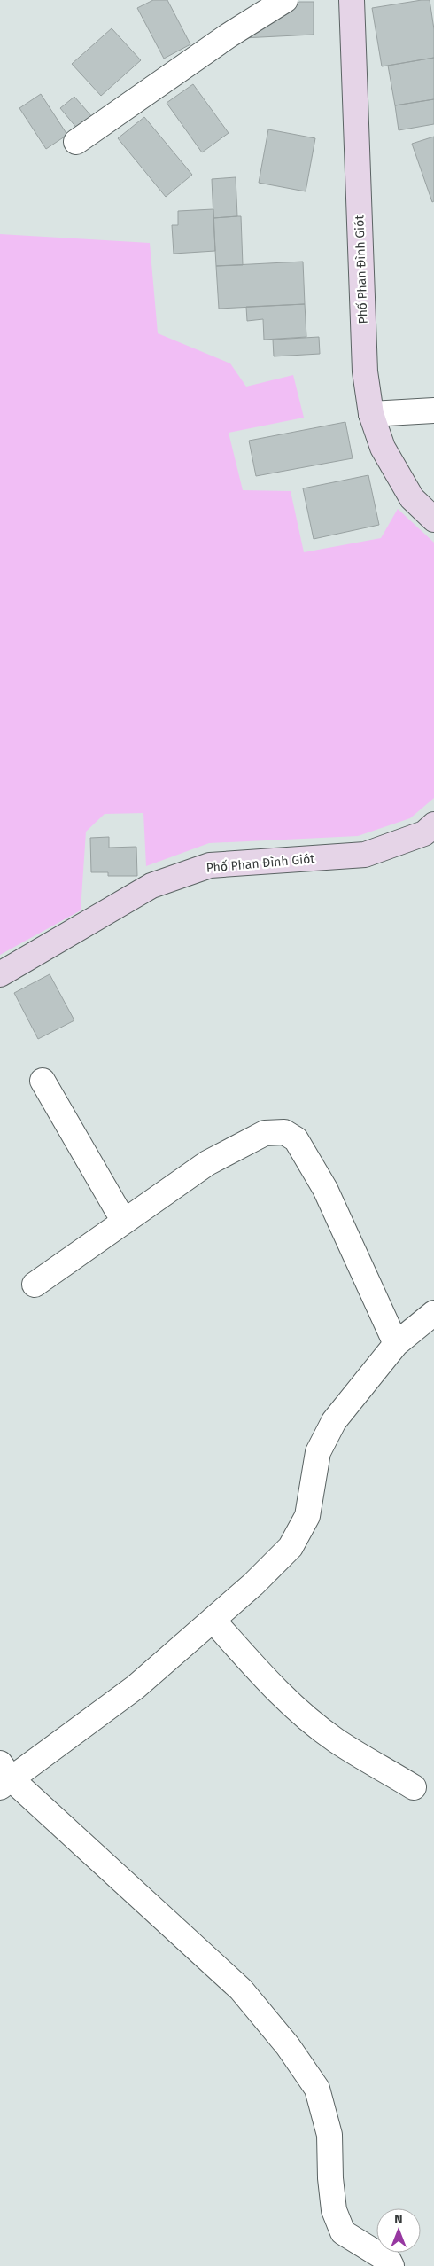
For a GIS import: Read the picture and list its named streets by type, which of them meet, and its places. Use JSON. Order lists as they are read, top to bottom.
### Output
{
  "streets": {
    "street": ["Phố Phan Đình Giót"]
  },
  "north": "top"
}
